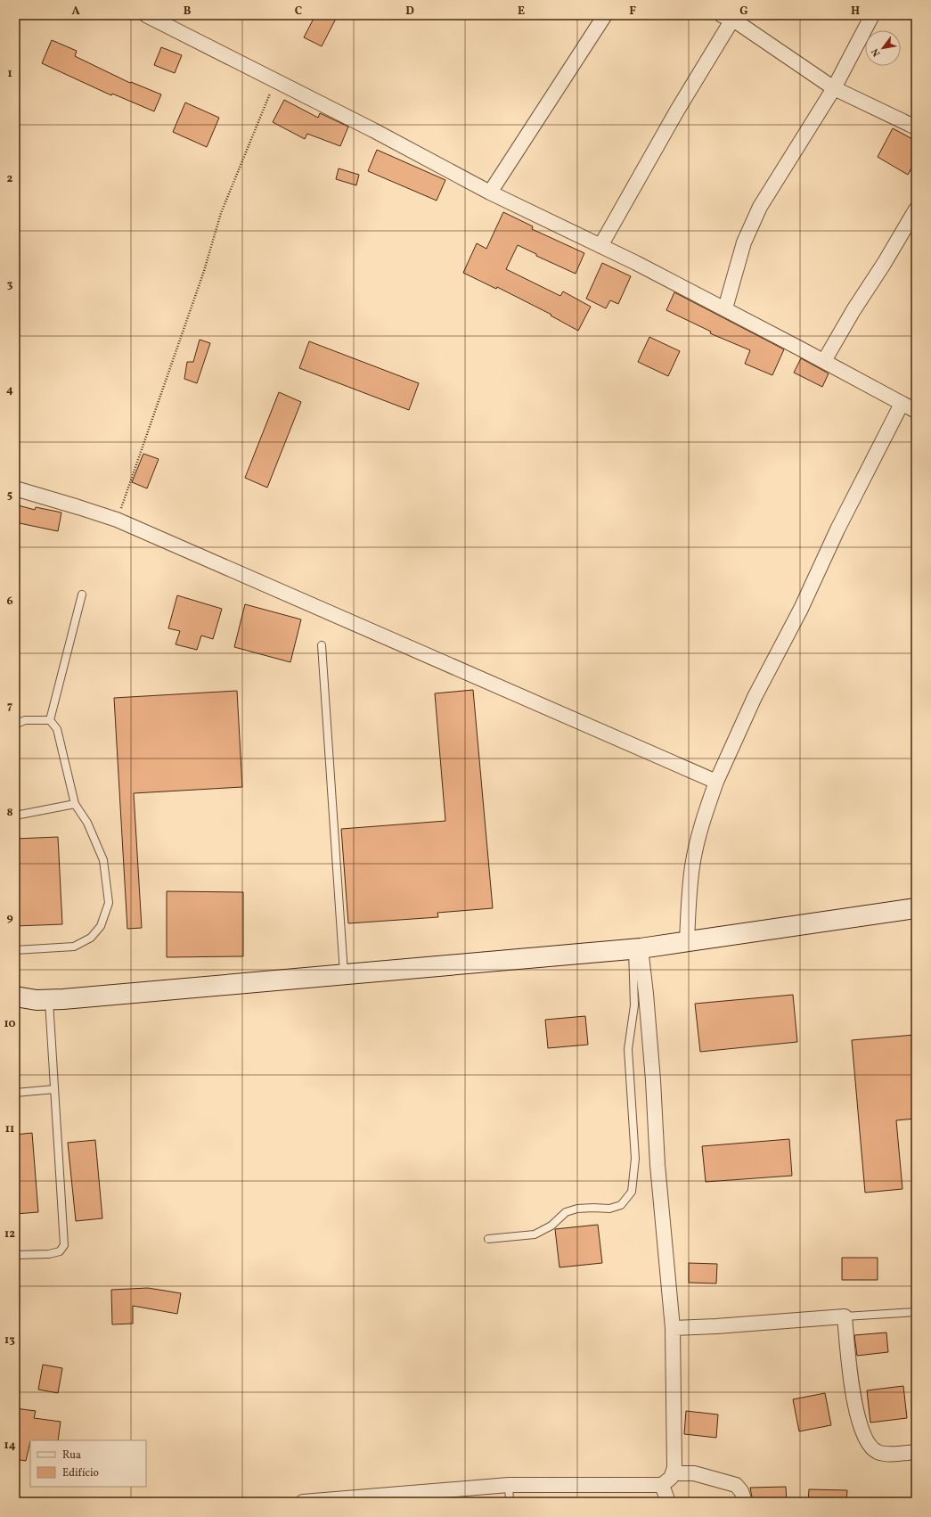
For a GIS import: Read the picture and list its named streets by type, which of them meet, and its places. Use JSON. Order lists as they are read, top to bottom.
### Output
{
  "legend": ["Rua", "Edifício"],
  "north": "bottom left",
  "grid": {
    "columns": [
      "A",
      "B",
      "C",
      "D",
      "E",
      "F",
      "G",
      "H"
    ],
    "rows": [
      "1",
      "2",
      "3",
      "4",
      "5",
      "6",
      "7",
      "8",
      "9",
      "10",
      "11",
      "12",
      "13",
      "14"
    ]
  }
}
